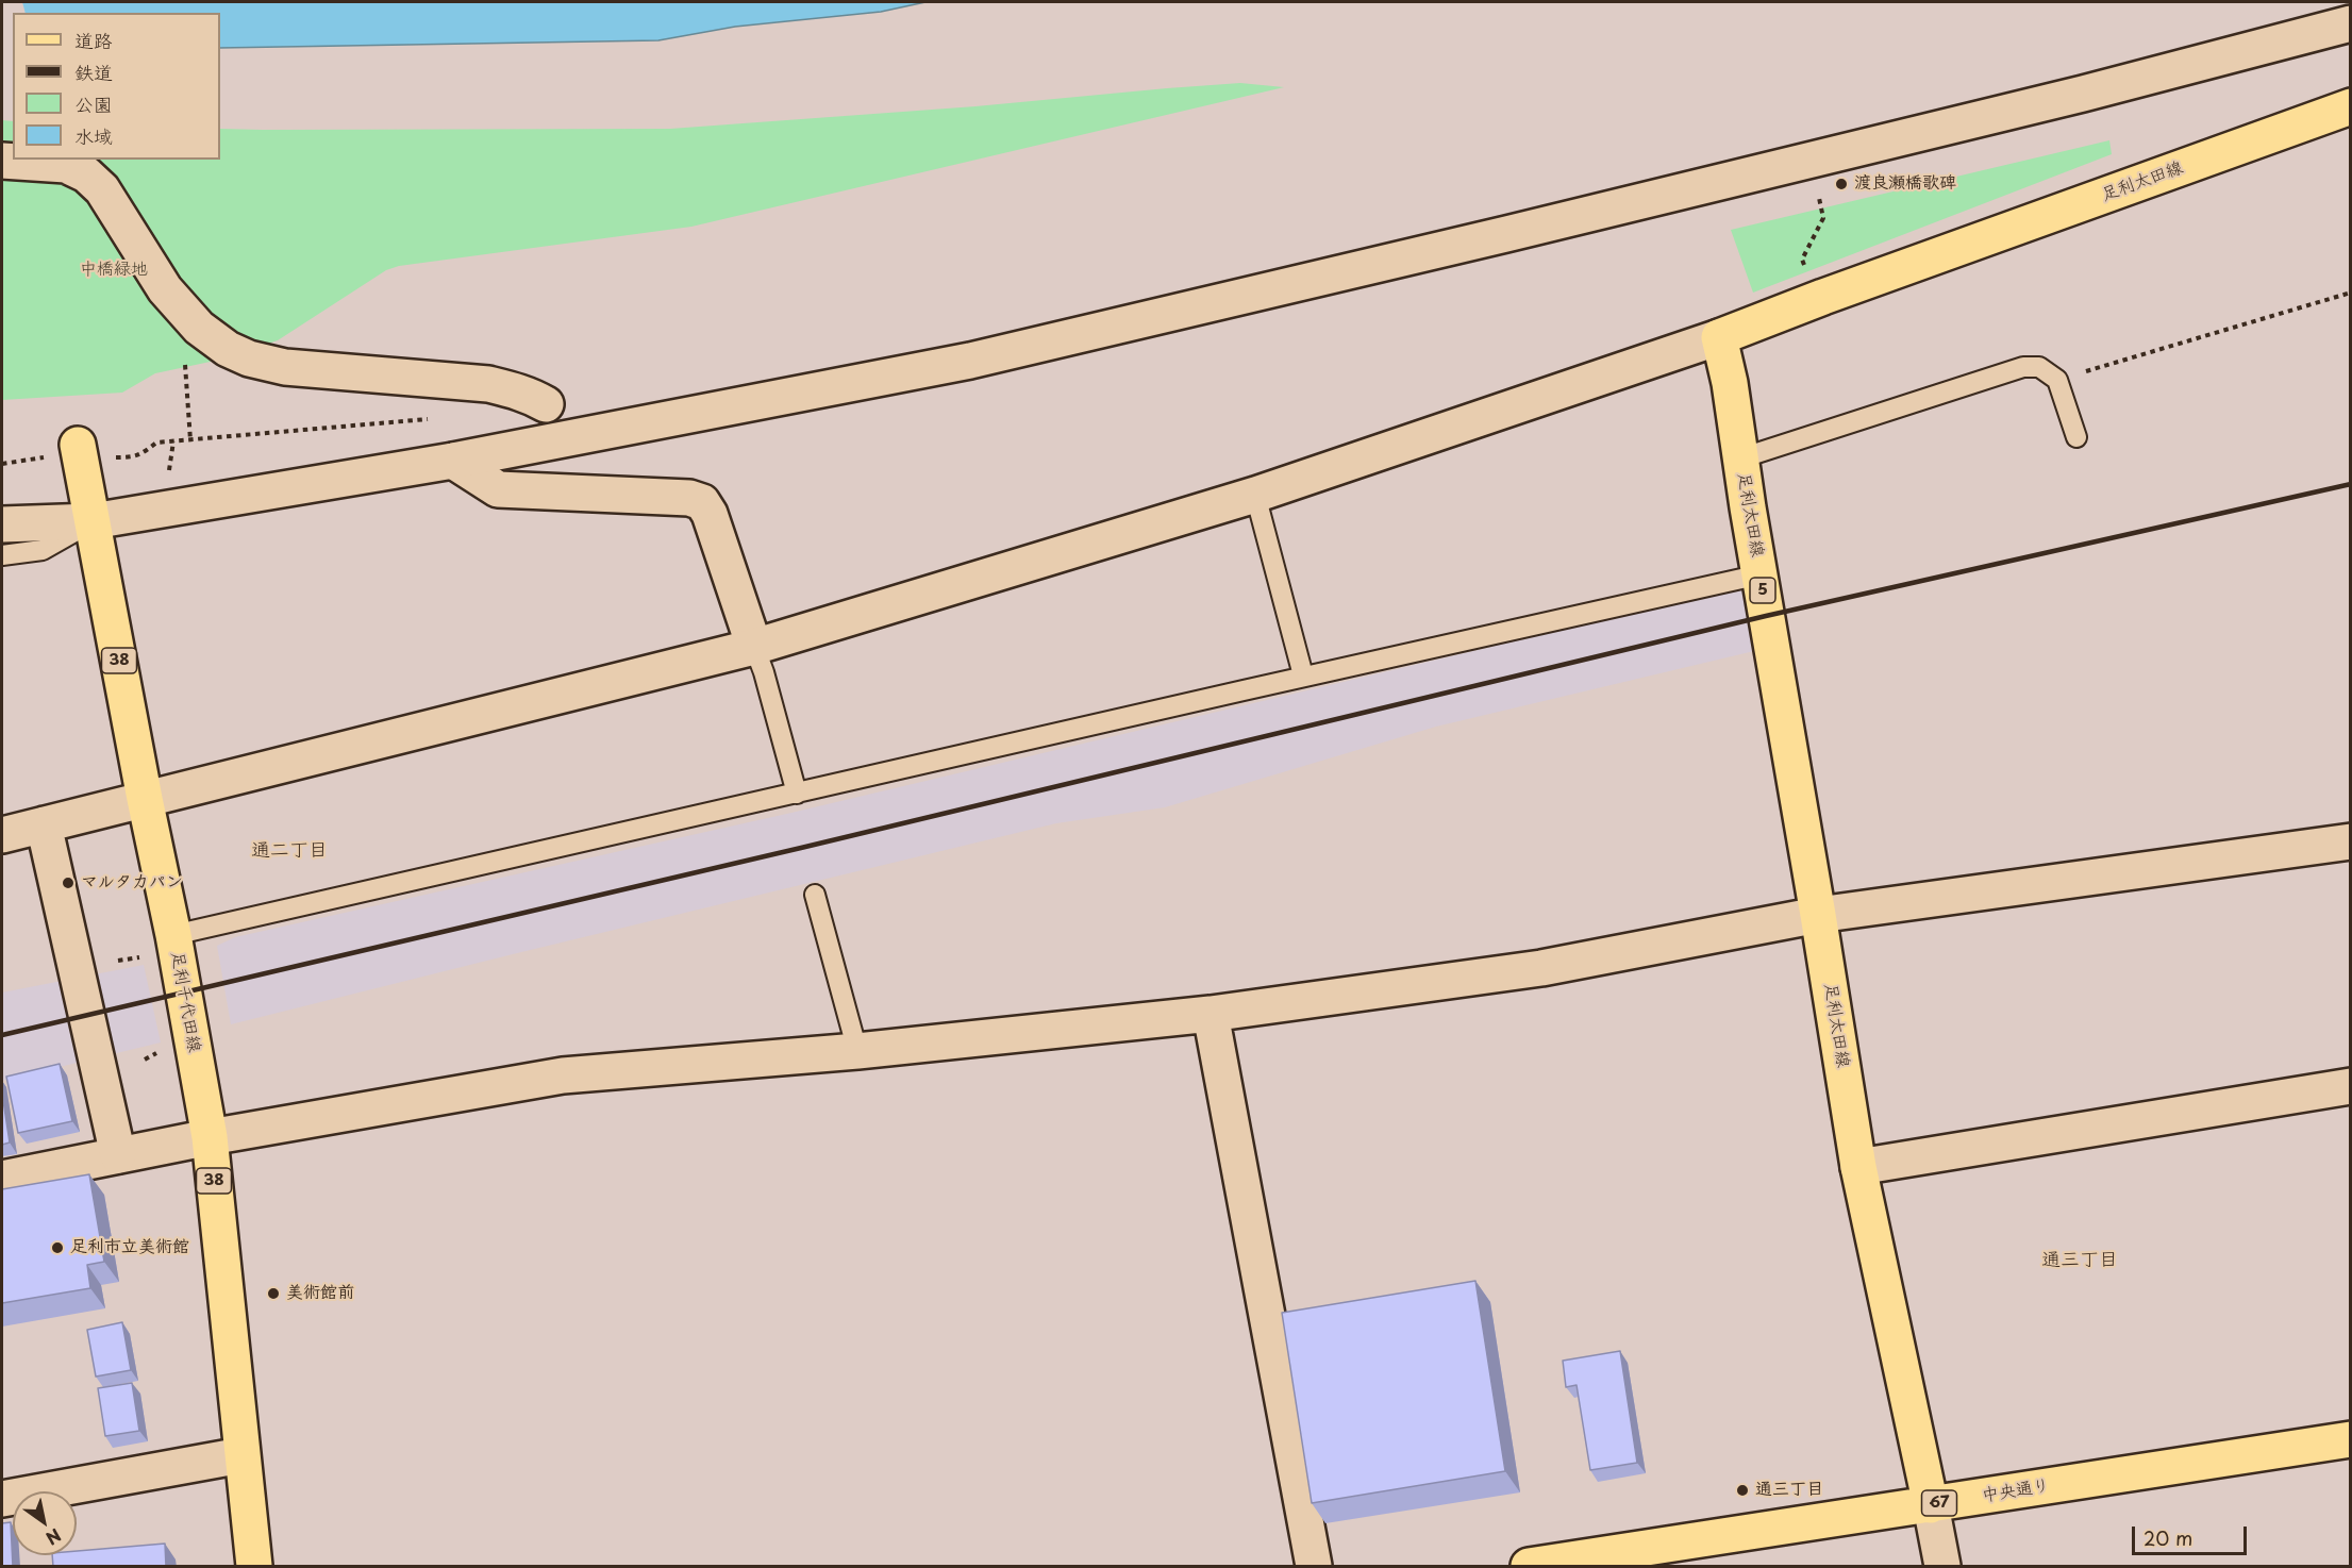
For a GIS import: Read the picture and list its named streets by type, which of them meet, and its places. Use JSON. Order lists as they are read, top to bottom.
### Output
{
  "streets": {
    "main road": [
      "足利太田線",
      "5",
      "38",
      "足利千代田線",
      "中央通り",
      "67"
    ]
  },
  "crossings": [
    ["足利太田線", "中央通り"]
  ],
  "districts": ["通二丁目", "通三丁目"],
  "parks": ["中橋緑地"],
  "places": [
    "渡良瀬橋歌碑",
    "マルタカパン",
    "足利市立美術館",
    "美術館前",
    "通三丁目"
  ],
  "legend": [
    "道路",
    "鉄道",
    "公園",
    "水域"
  ],
  "scale_bar": "20 m",
  "north": "bottom right"
}
